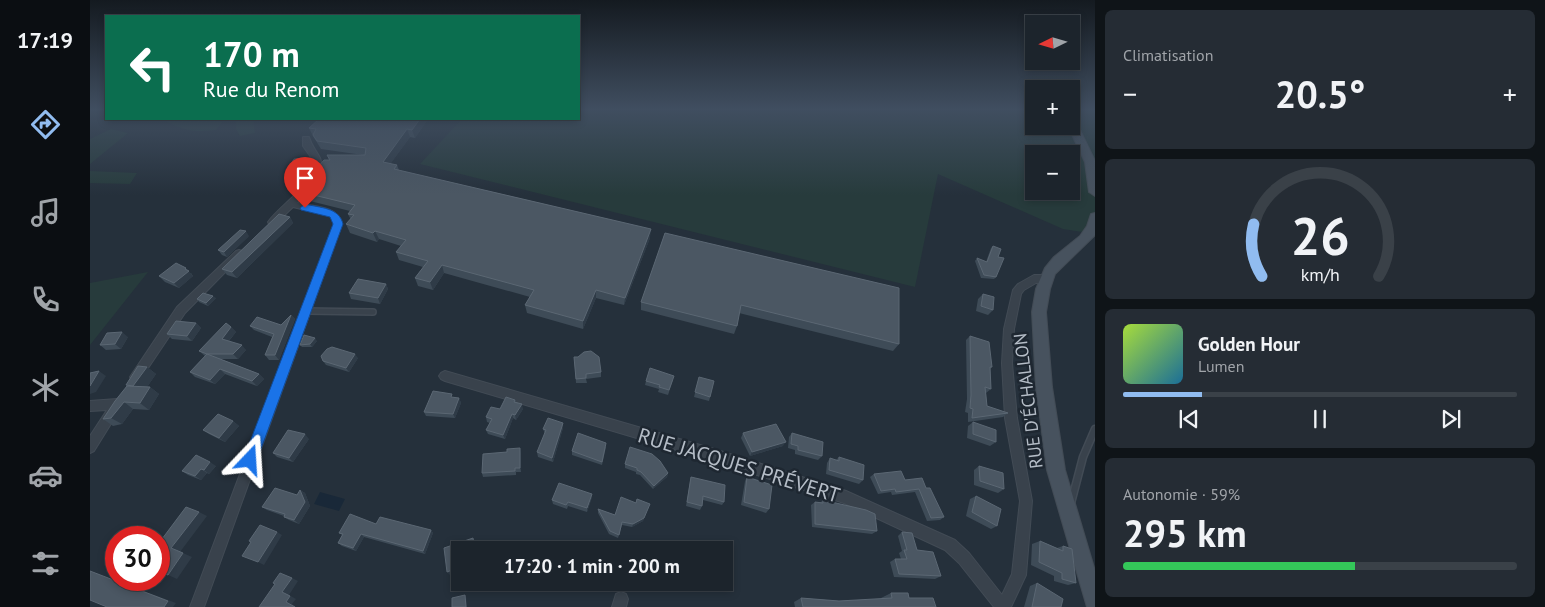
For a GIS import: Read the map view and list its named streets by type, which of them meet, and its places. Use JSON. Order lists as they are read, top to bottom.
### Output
{
  "streets": {
    "main road": ["RUE D'ÉCHALLON"],
    "street": ["RUE JACQUES PRÉVERT"]
  },
  "north": "left",
  "page": {
    "tabs": "17:19",
    "tile": [
      "Climatisation",
      ["Autonomie · 59%", "295 km"]
    ],
    "map_buttons": ["+", "−"],
    "turn": ["170 m", "Rue du Renom"],
    "heat": ["−", "20.5°", "+"],
    "song": ["Golden Hour", "Lumen"],
    "limit": "30",
    "trip": "17:20 · 1 min · 200 m",
    "gauge": ["26", "km/h"]
  }
}
